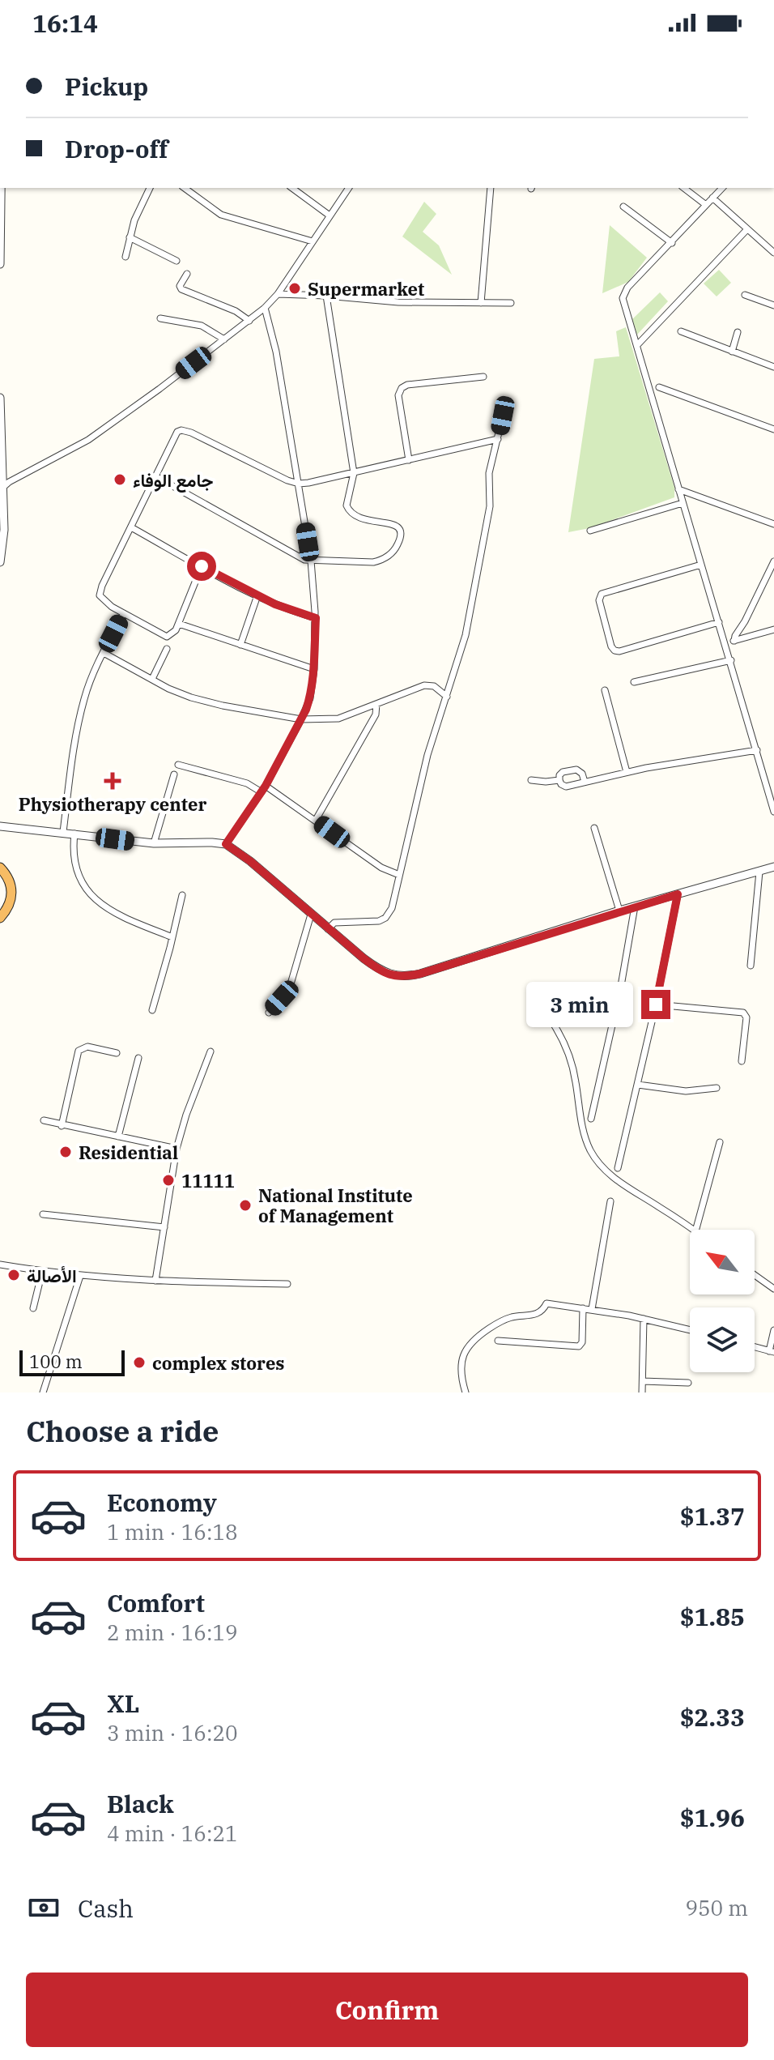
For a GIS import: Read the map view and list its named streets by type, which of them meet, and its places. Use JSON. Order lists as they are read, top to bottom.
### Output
{
  "places": {
    "other": [
      "Supermarket",
      "جامع الوفاء",
      "Residential",
      "11111",
      "National Institute of Management",
      "الأصالة",
      "complex stores"
    ],
    "health": ["Physiotherapy center"]
  },
  "scale_bar": "100 m",
  "north": "top left",
  "page": {
    "status": "16:14",
    "banner": ["Pickup", "Drop-off"],
    "bubble": "3 min",
    "scale": "100 m",
    "heading": "Choose a ride",
    "list": [
      {
        "name": "Economy",
        "note": "1 min · 16:18",
        "value": "$1.37"
      },
      {
        "name": "Comfort",
        "note": "2 min · 16:19",
        "value": "$1.85"
      },
      {
        "name": "XL",
        "note": "3 min · 16:20",
        "value": "$2.33"
      },
      {
        "name": "Black",
        "note": "4 min · 16:21",
        "value": "$1.96"
      }
    ],
    "pay": ["Cash", "950 m"],
    "buttons": "Confirm"
  }
}
